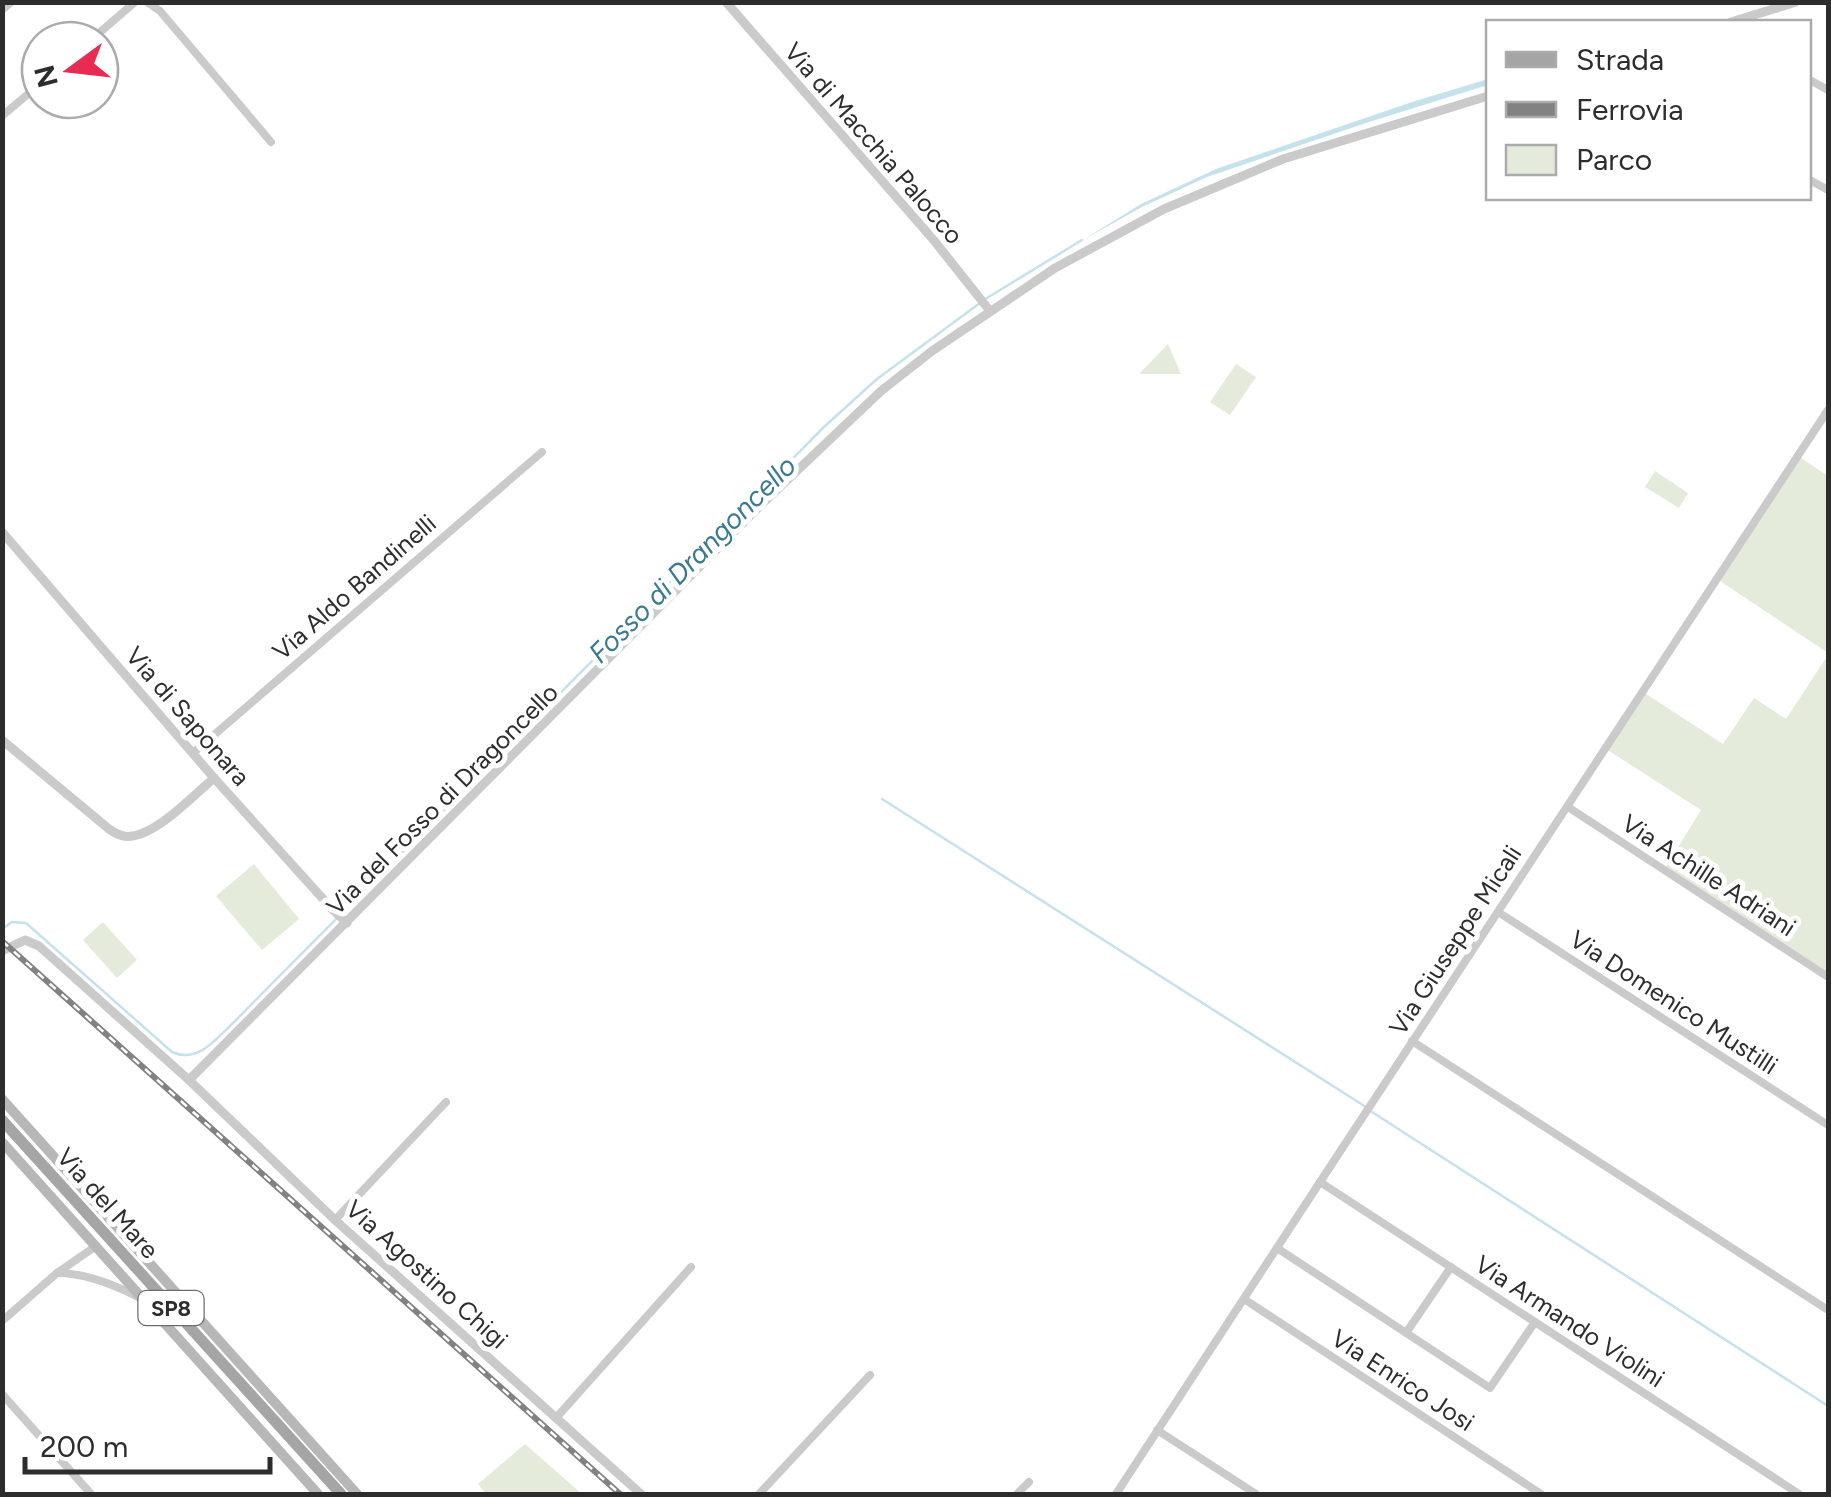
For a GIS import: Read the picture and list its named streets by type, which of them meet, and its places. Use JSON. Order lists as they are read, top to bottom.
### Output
{
  "streets": {
    "main road": ["Via del Mare", "SP8"],
    "street": [
      "Via di Macchia Palocco",
      "Via Aldo Bandinelli",
      "Via di Saponara",
      "Via del Fosso di Dragoncello",
      "Via Achille Adriani",
      "Via Giuseppe Micali",
      "Via Domenico Mustilli",
      "Via Agostino Chigi",
      "Via Armando Violini",
      "Via Enrico Josi"
    ]
  },
  "crossings": [
    ["Via di Macchia Palocco", "Via del Fosso di Dragoncello"],
    ["Via Aldo Bandinelli", "Via di Saponara"],
    ["Via di Saponara", "Via del Fosso di Dragoncello"],
    ["Via del Fosso di Dragoncello", "Via Agostino Chigi"],
    ["Via Achille Adriani", "Via Giuseppe Micali"],
    ["Via Giuseppe Micali", "Via Domenico Mustilli"],
    ["Via Giuseppe Micali", "Via Armando Violini"],
    ["Via Giuseppe Micali", "Via Enrico Josi"]
  ],
  "water": ["Fosso di Drangoncello"],
  "legend": ["Strada", "Ferrovia", "Parco"],
  "scale_bar": "200 m",
  "north": "left"
}
